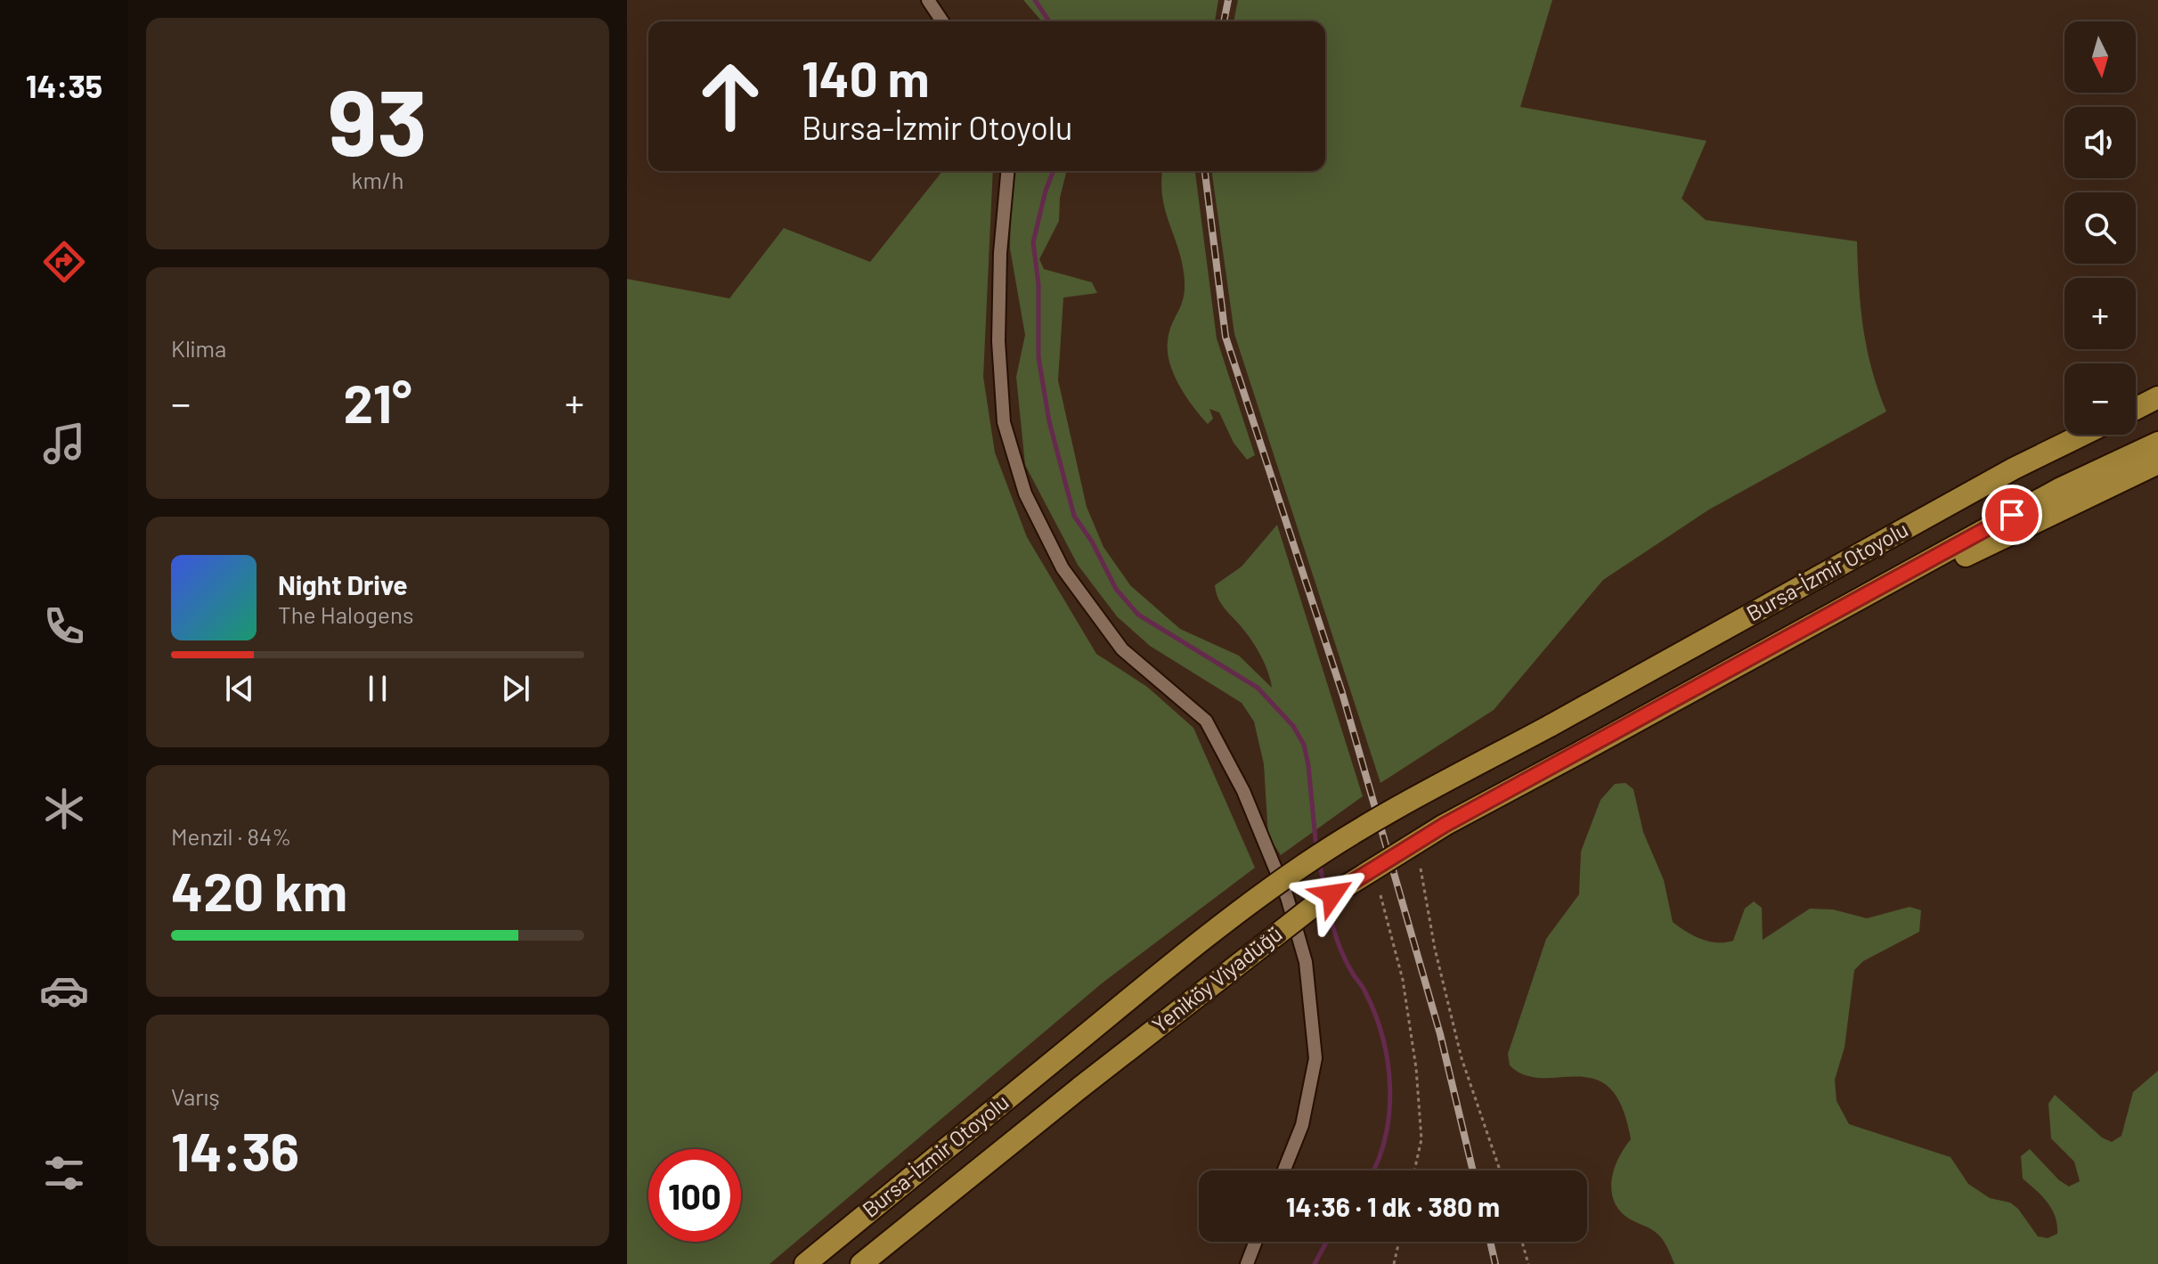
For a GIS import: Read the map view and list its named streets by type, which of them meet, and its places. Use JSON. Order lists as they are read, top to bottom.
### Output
{
  "streets": {
    "highway": ["Bursa-İzmir Otoyolu", "Yeniköy Viyadüğü"]
  },
  "crossings": [
    ["Bursa-İzmir Otoyolu", "Yeniköy Viyadüğü"]
  ],
  "north": "bottom",
  "page": {
    "tabs": "14:35",
    "tile": [
      ["93", "km/h"],
      "Klima",
      ["Menzil · 84%", "420 km"],
      ["Varış", "14:36"]
    ],
    "map_buttons": ["+", "−"],
    "turn": ["140 m", "Bursa-İzmir Otoyolu"],
    "heat": ["−", "21°", "+"],
    "song": ["Night Drive", "The Halogens"],
    "limit": "100",
    "trip": "14:36 · 1 dk · 380 m"
  }
}
